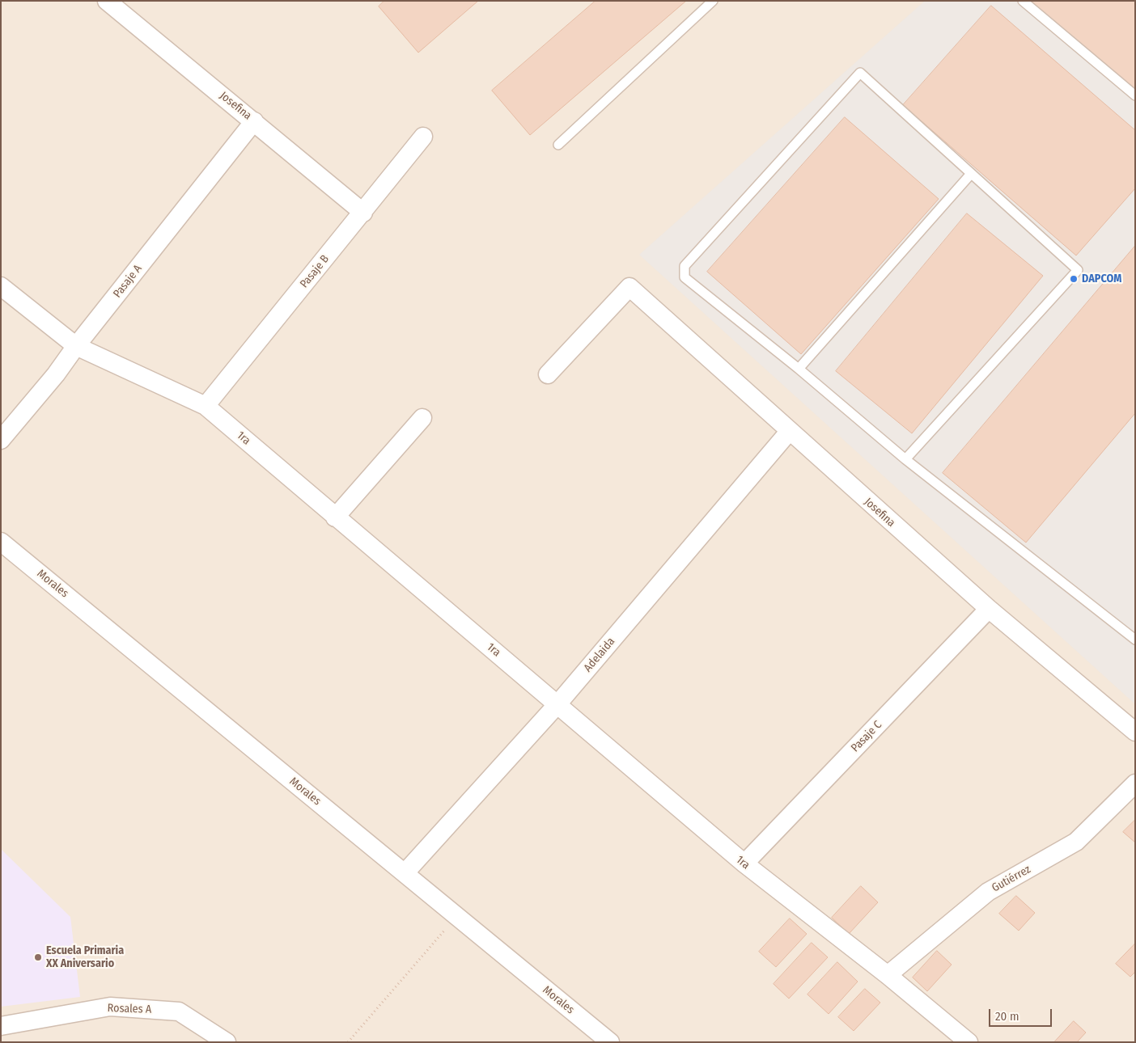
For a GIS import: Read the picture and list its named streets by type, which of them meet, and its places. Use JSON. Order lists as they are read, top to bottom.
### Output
{
  "streets": {
    "street": [
      "Josefina",
      "Pasaje B",
      "Pasaje A",
      "1ra",
      "Morales",
      "Adelaida",
      "Pasaje C",
      "Gutiérrez",
      "Rosales A"
    ]
  },
  "crossings": [
    ["Josefina", "Pasaje B"],
    ["Josefina", "Pasaje A"],
    ["Josefina", "Adelaida"],
    ["Josefina", "Pasaje C"],
    ["Pasaje B", "1ra"],
    ["Pasaje A", "1ra"],
    ["1ra", "Adelaida"],
    ["1ra", "Pasaje C"],
    ["1ra", "Gutiérrez"],
    ["Morales", "Adelaida"]
  ],
  "places": ["DAPCOM", "Escuela Primaria XX Aniversario"],
  "scale_bar": "20 m"
}
